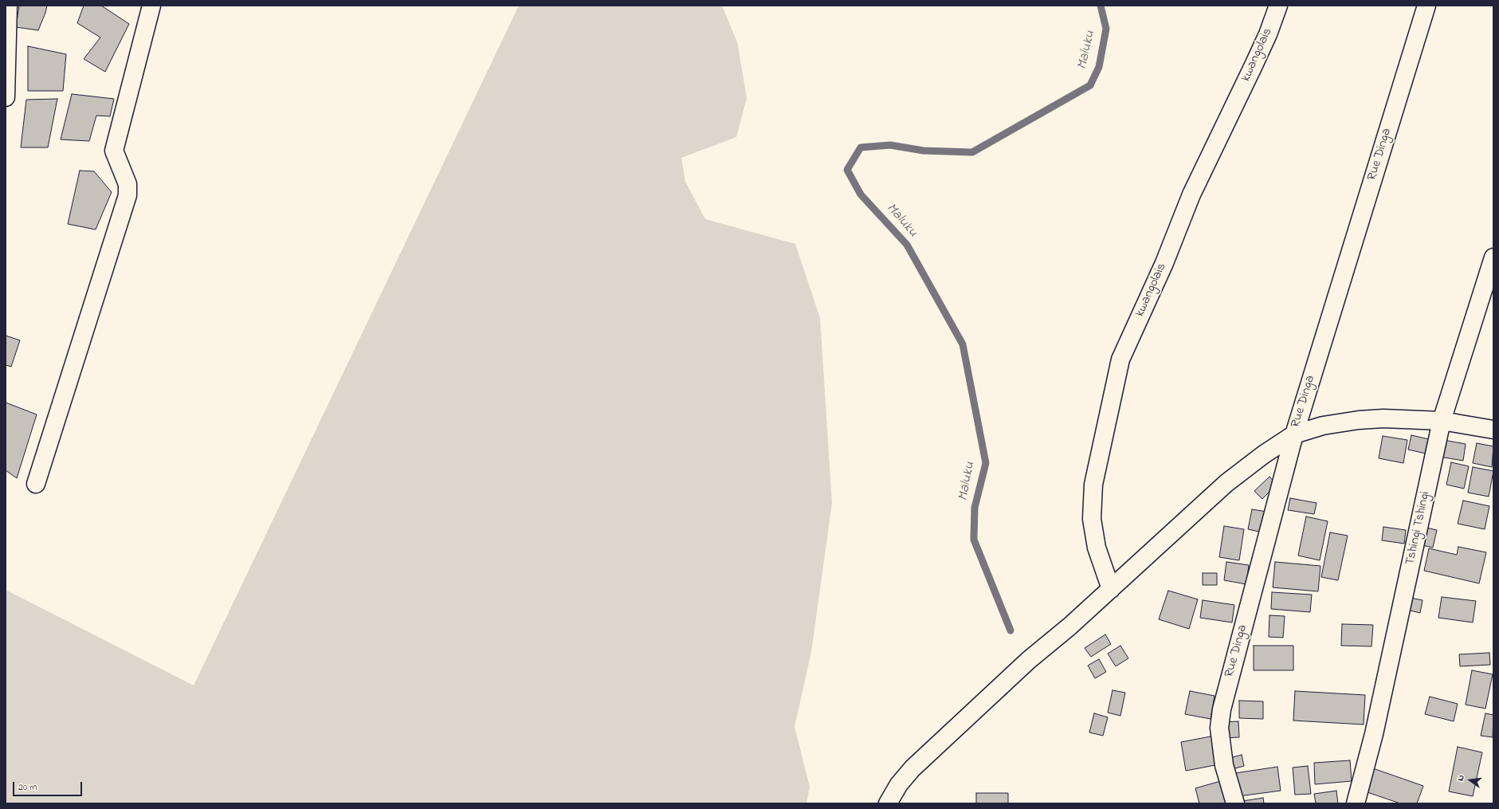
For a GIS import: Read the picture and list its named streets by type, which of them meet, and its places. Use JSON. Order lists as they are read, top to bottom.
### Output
{
  "streets": {
    "street": ["kwangolais", "Rue Dinga", "Tshingi Tshingi"]
  },
  "water": ["Maluku"],
  "scale_bar": "20 m",
  "north": "left"
}
